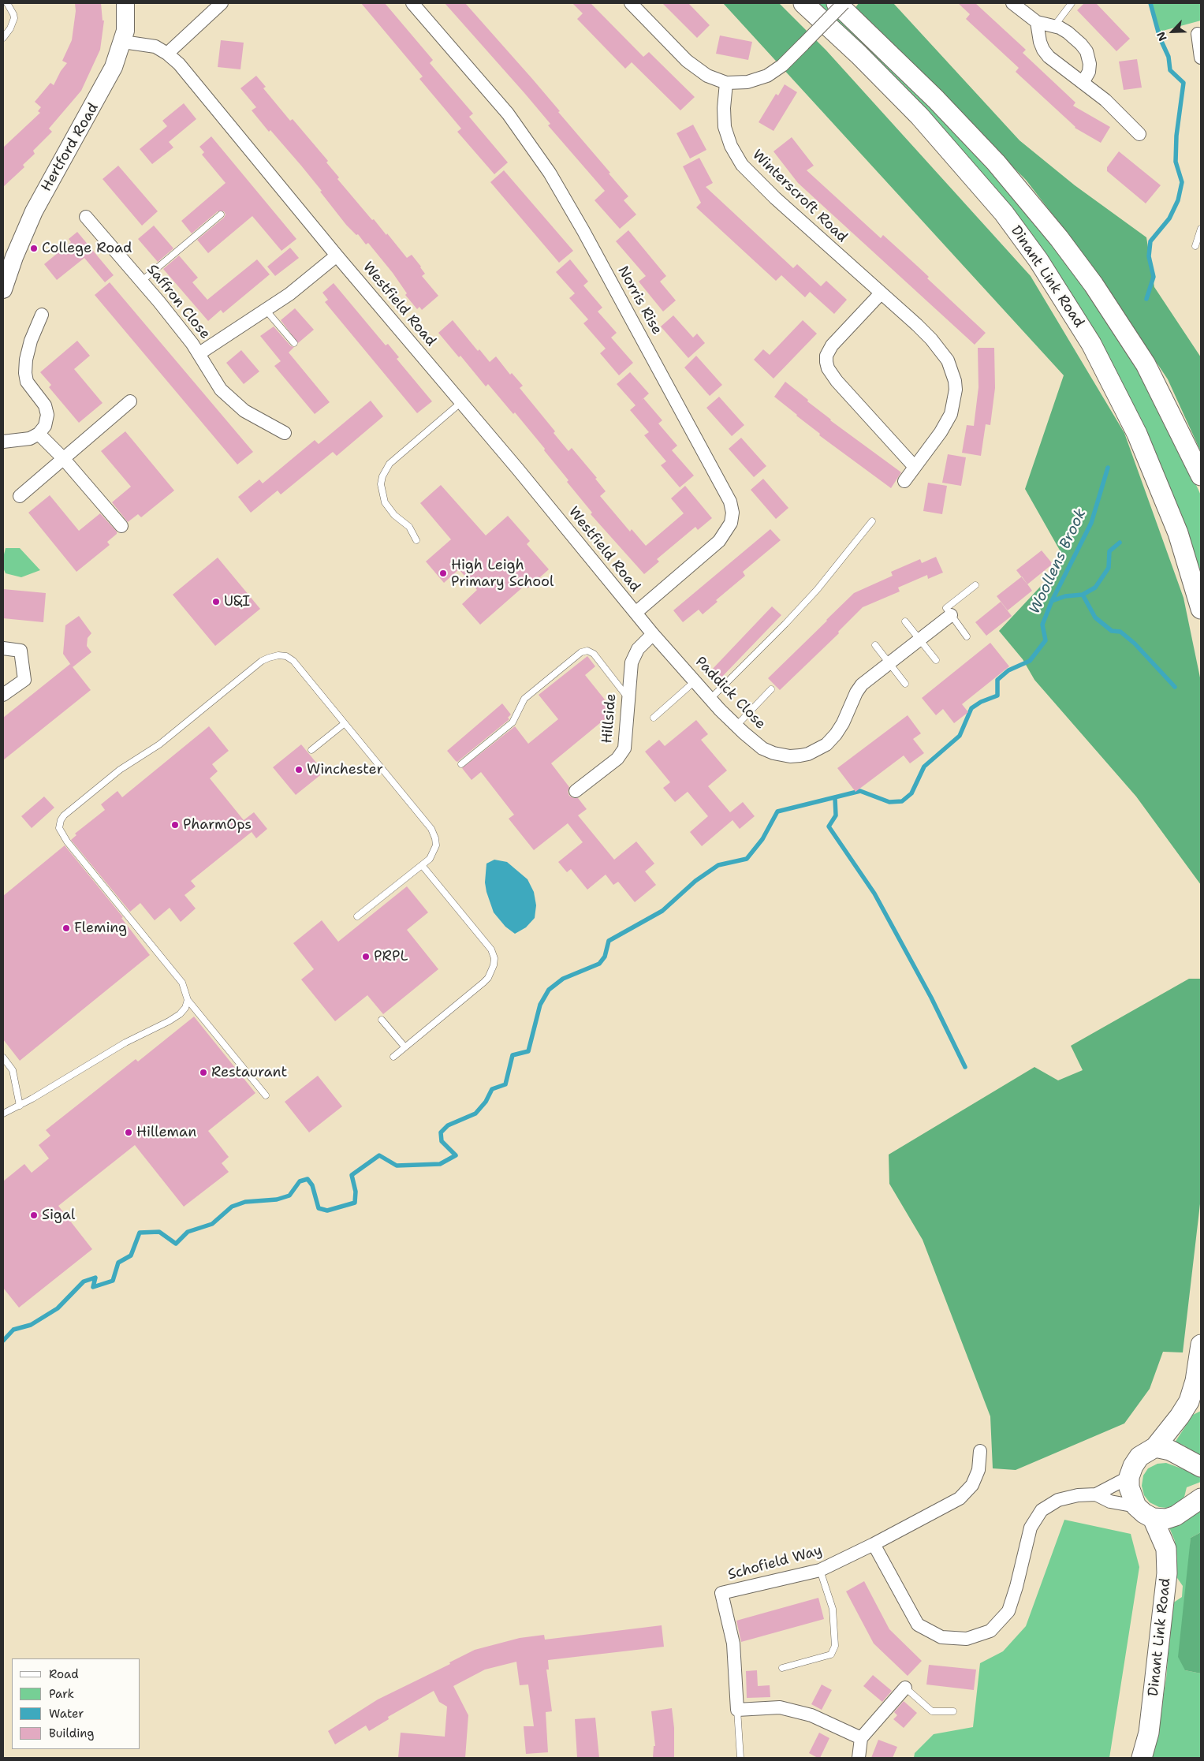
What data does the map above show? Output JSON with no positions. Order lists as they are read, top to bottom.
{
  "streets": {
    "main road": ["Hertford Road", "Dinant Link Road"],
    "street": [
      "Winterscroft Road",
      "Norris Rise",
      "Saffron Close",
      "Westfield Road",
      "Paddick Close",
      "Hillside",
      "Schofield Way"
    ]
  },
  "crossings": [
    ["Hertford Road", "Westfield Road"],
    ["Norris Rise", "Westfield Road"],
    ["Norris Rise", "Paddick Close"],
    ["Saffron Close", "Westfield Road"],
    ["Westfield Road", "Paddick Close"],
    ["Paddick Close", "Hillside"]
  ],
  "water": ["Woollens Brook"],
  "places": [
    "College Road",
    "High Leigh Primary School",
    "U&I",
    "Winchester",
    "PharmOps",
    "Fleming",
    "PRPL",
    "Restaurant",
    "Hilleman",
    "Sigal"
  ],
  "legend": [
    "Road",
    "Park",
    "Water",
    "Building"
  ],
  "north": "bottom left"
}
